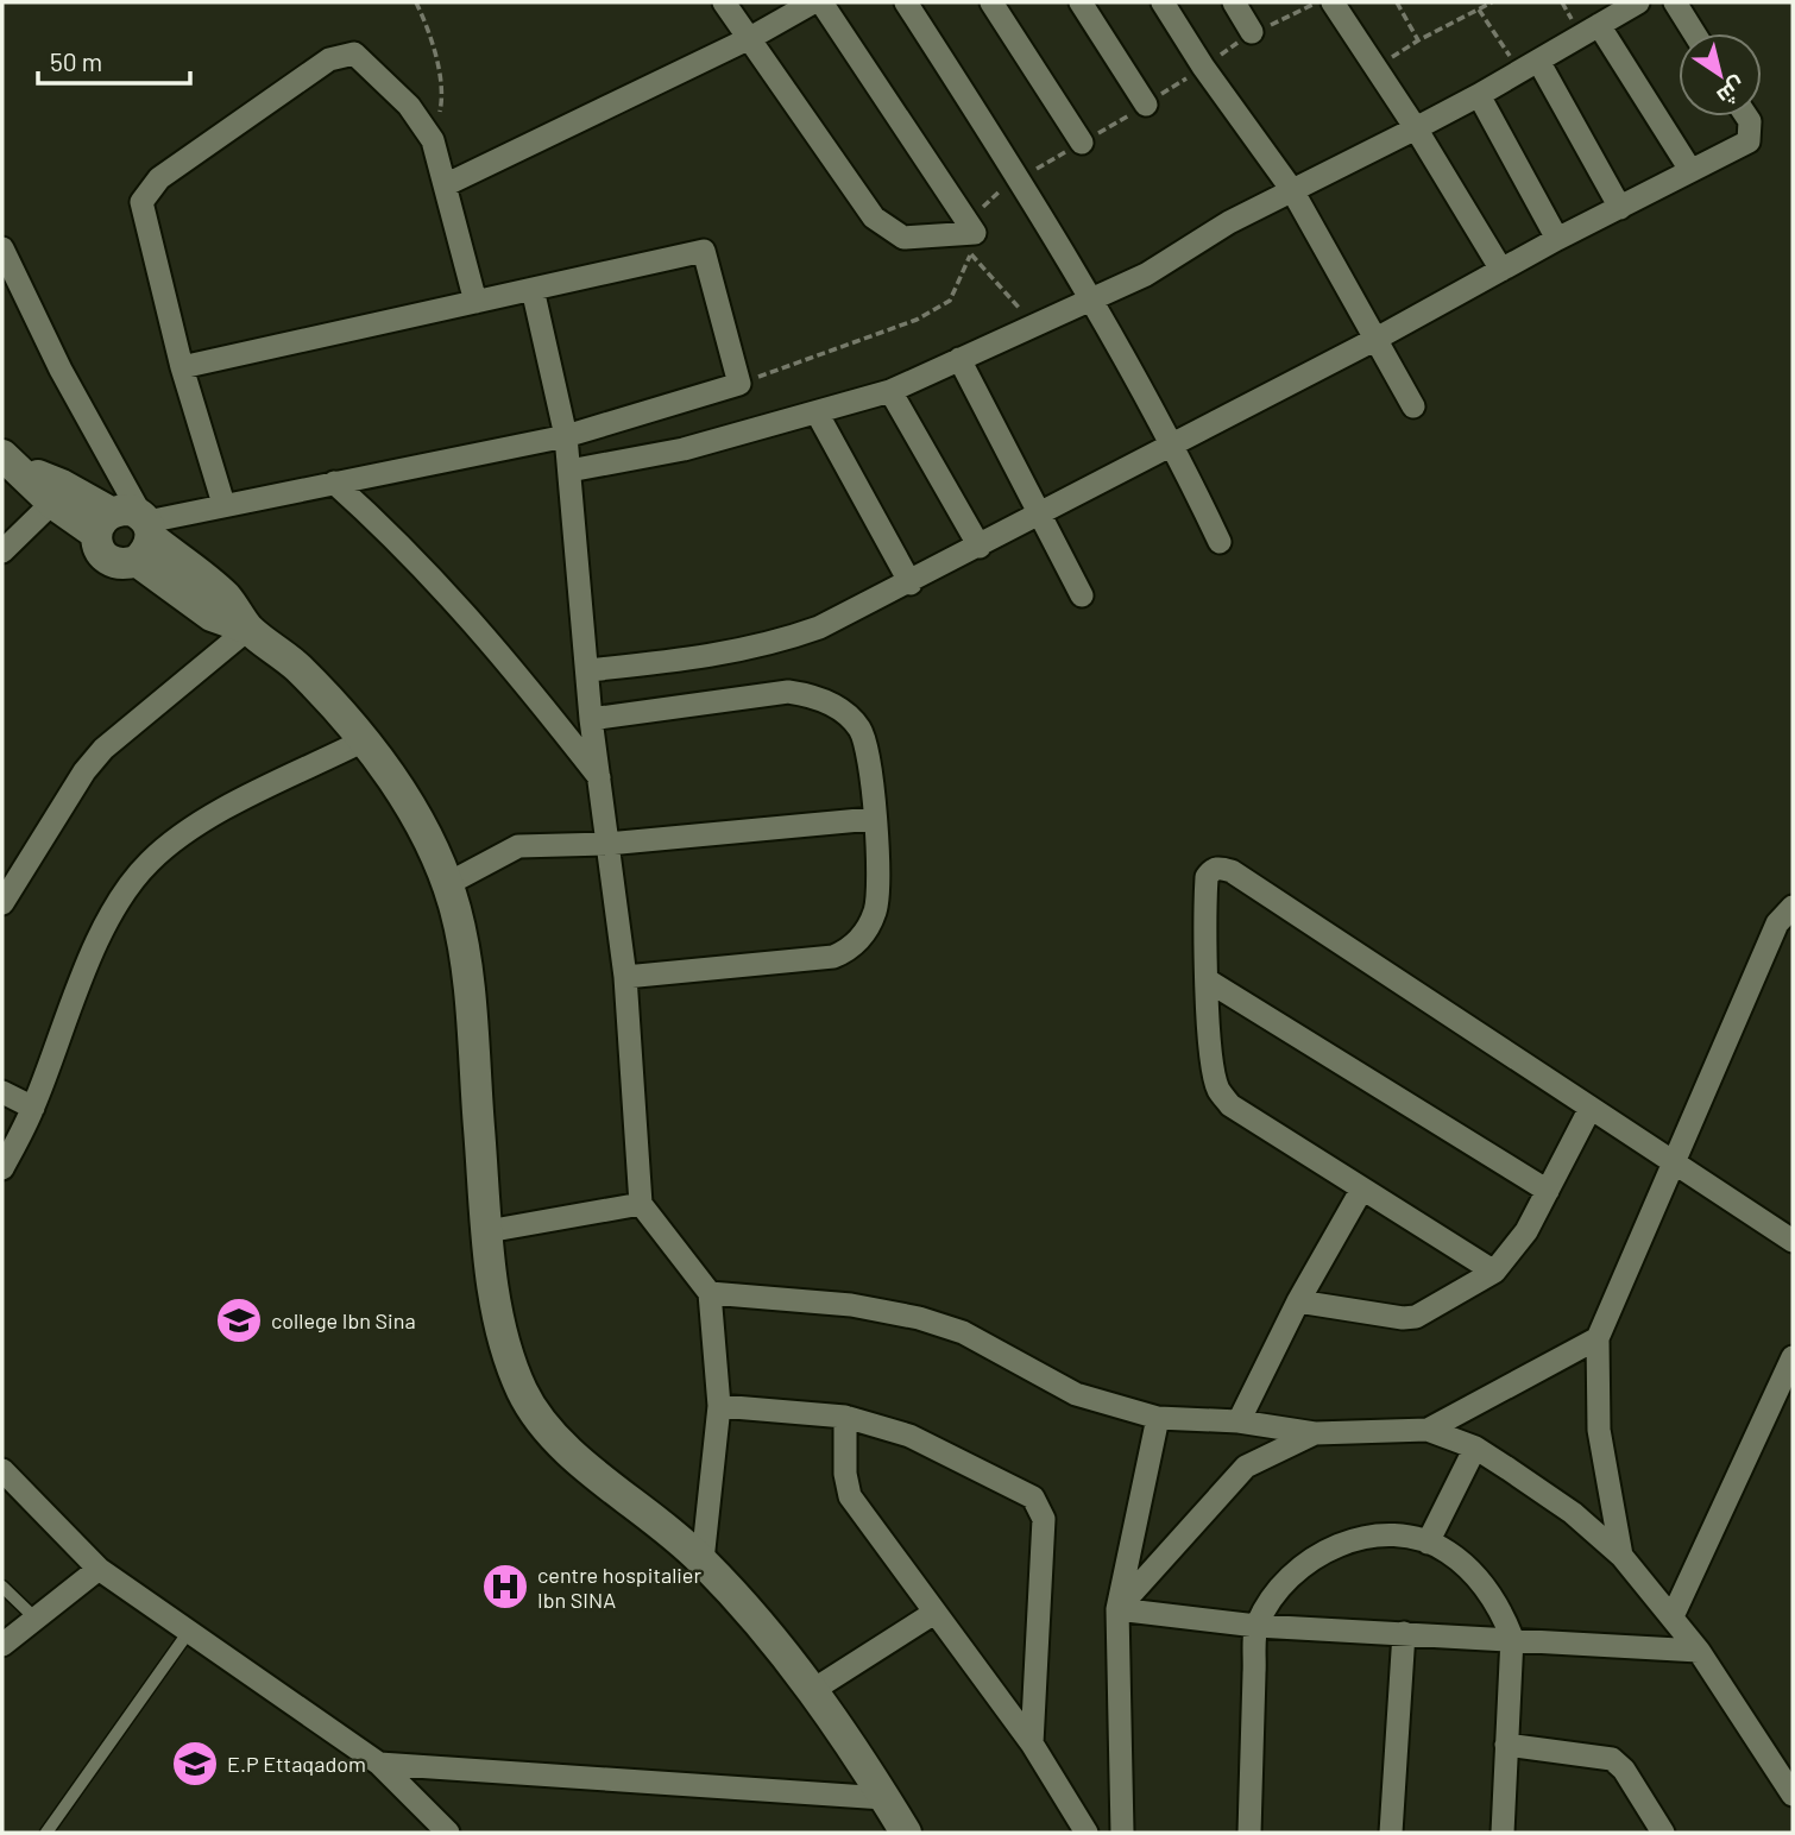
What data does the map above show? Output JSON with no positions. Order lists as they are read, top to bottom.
{
  "places": {
    "school or university": ["college Ibn Sina", "E.P Ettaqadom"],
    "hospital": ["centre hospitalier Ibn SINA"]
  },
  "scale_bar": "50 m",
  "north": "bottom right"
}
